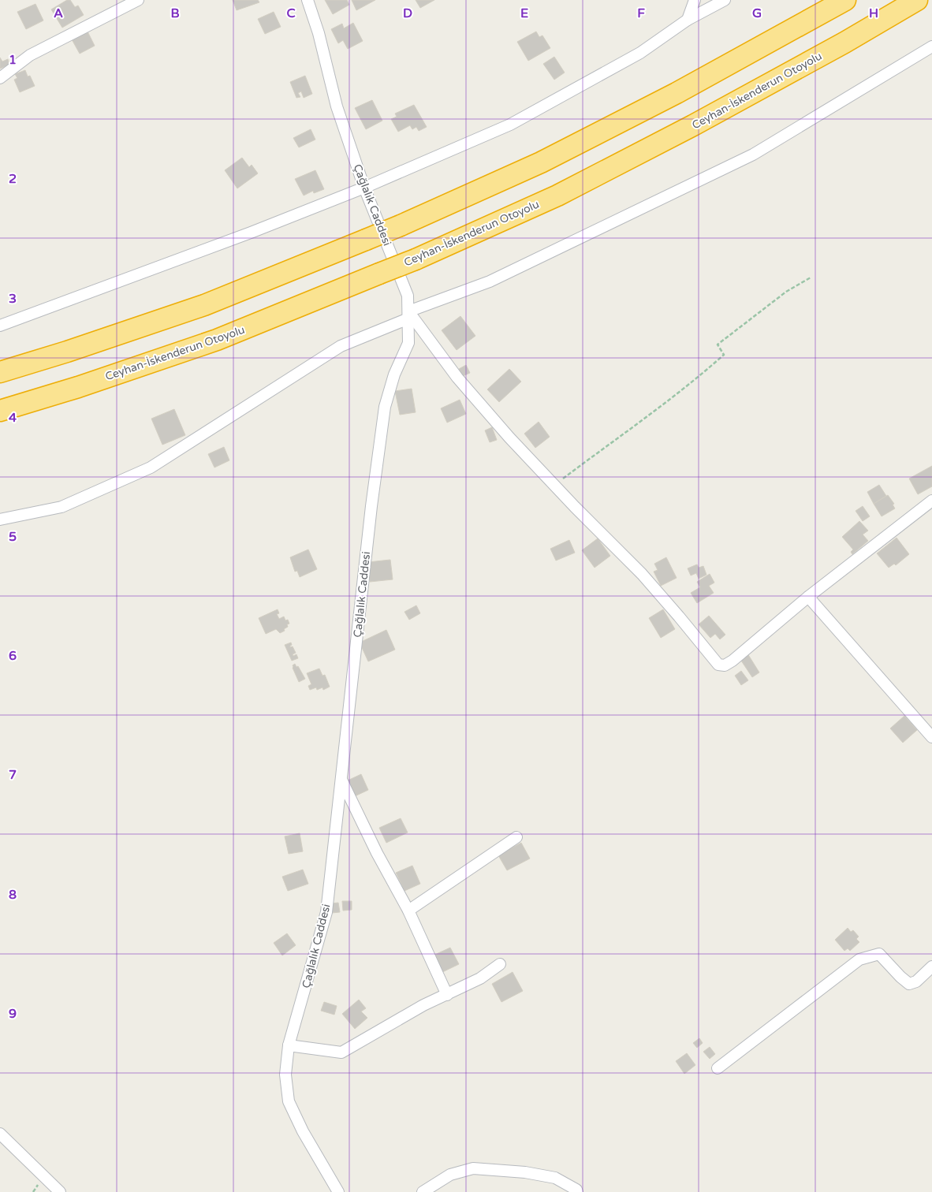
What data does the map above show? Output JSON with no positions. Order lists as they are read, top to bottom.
{
  "streets": {
    "highway": ["Ceyhan-İskenderun Otoyolu"],
    "street": ["Çağlalık Caddesi"]
  },
  "grid": {
    "columns": [
      "A",
      "B",
      "C",
      "D",
      "E",
      "F",
      "G",
      "H"
    ],
    "rows": [
      "1",
      "2",
      "3",
      "4",
      "5",
      "6",
      "7",
      "8",
      "9"
    ]
  }
}
